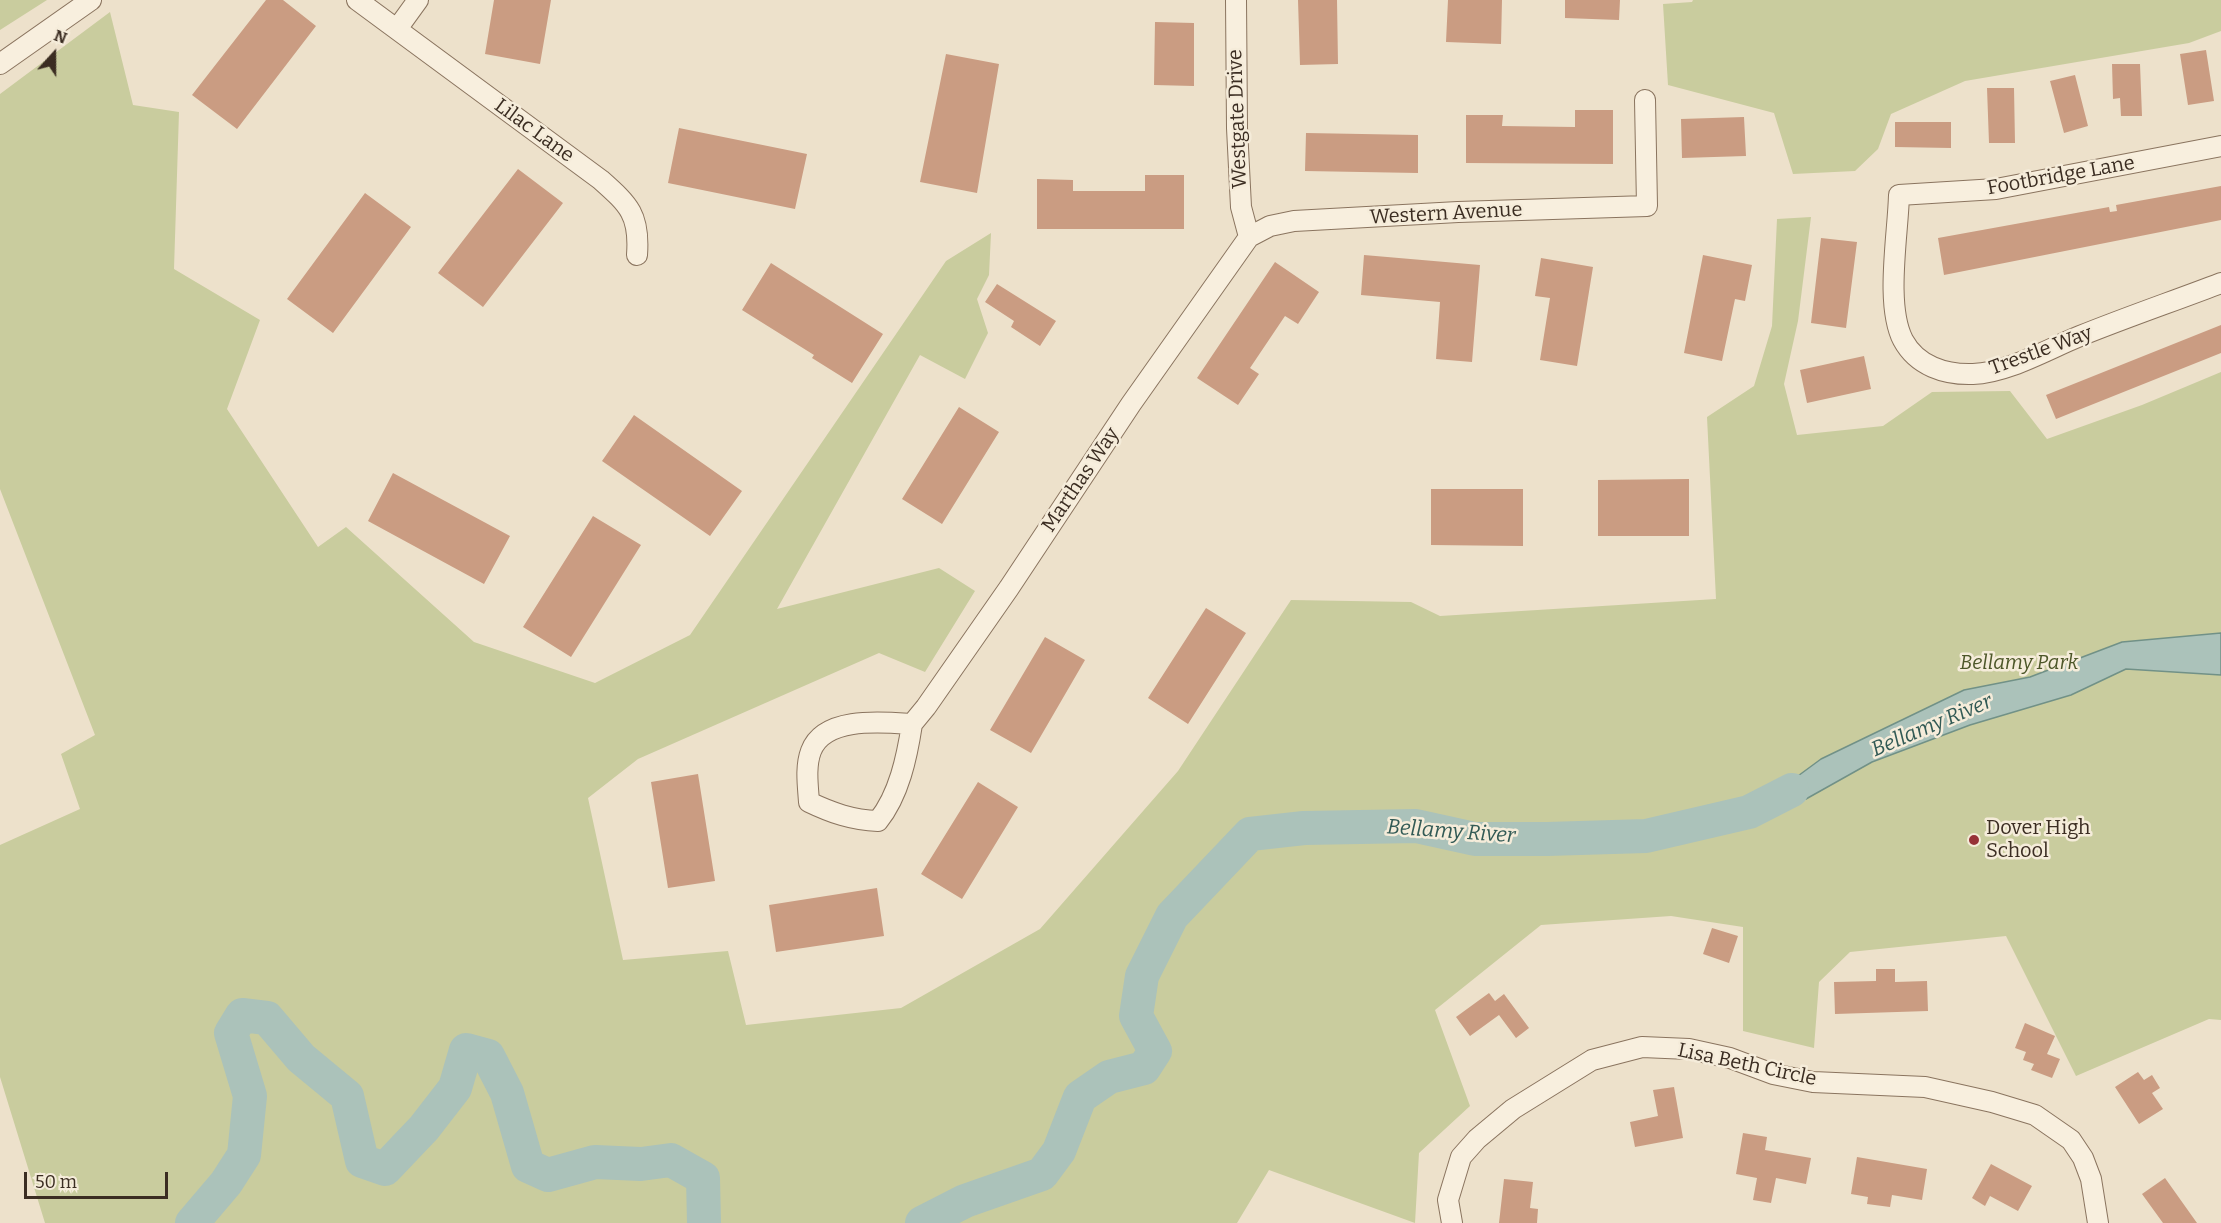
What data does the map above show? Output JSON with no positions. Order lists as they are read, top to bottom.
{
  "streets": {
    "street": [
      "Westgate Drive",
      "Lilac Lane",
      "Footbridge Lane",
      "Western Avenue",
      "Trestle Way",
      "Marthas Way",
      "Lisa Beth Circle"
    ]
  },
  "crossings": [
    ["Westgate Drive", "Western Avenue"],
    ["Westgate Drive", "Marthas Way"],
    ["Footbridge Lane", "Trestle Way"],
    ["Western Avenue", "Marthas Way"]
  ],
  "water": ["Bellamy River"],
  "parks": ["Bellamy Park"],
  "places": ["Dover High School"],
  "scale_bar": "50 m",
  "north": "top"
}
